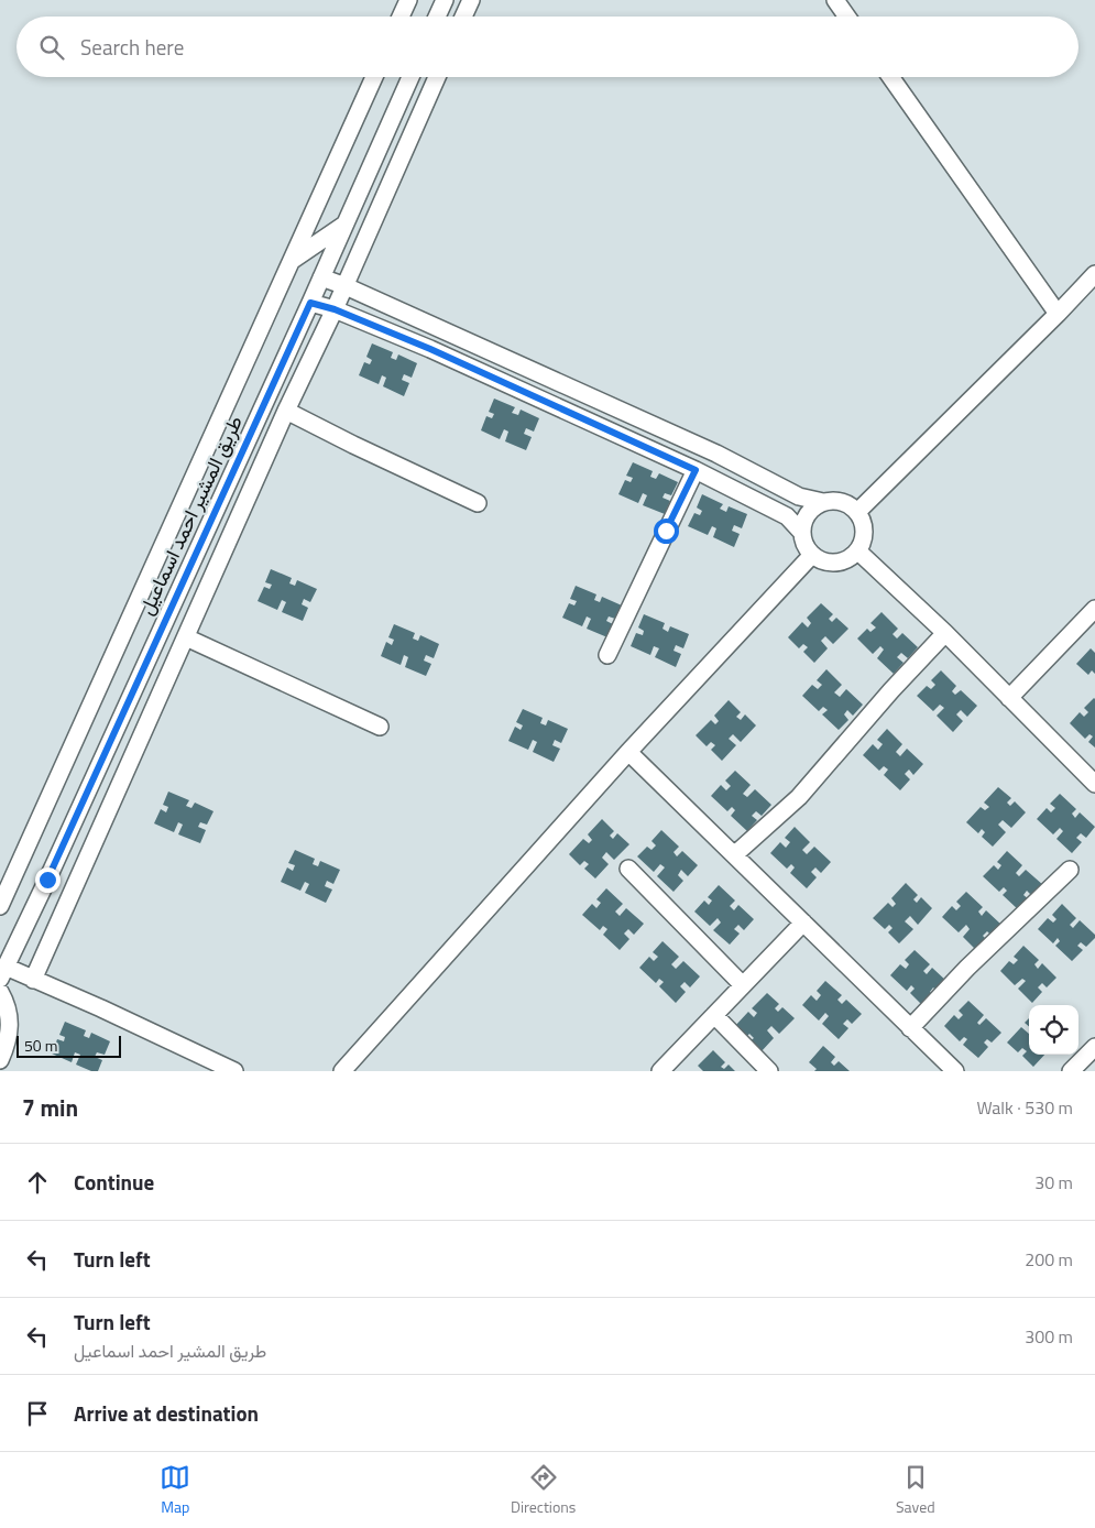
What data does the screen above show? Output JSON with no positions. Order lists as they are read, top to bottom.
{
  "streets": {
    "street": ["طريق المشير احمد اسماعيل"]
  },
  "scale_bar": "50 m",
  "page": {
    "search": "Search here",
    "scale": "50 m",
    "heading": ["7 min", "Walk · 530 m"],
    "list": [
      ["Continue", "30 m"],
      ["Turn left", "200 m"],
      ["Turn left", "طريق المشير احمد اسماعيل", "300 m"],
      "Arrive at destination"
    ],
    "nav": ["Map", "Directions", "Saved"]
  }
}
